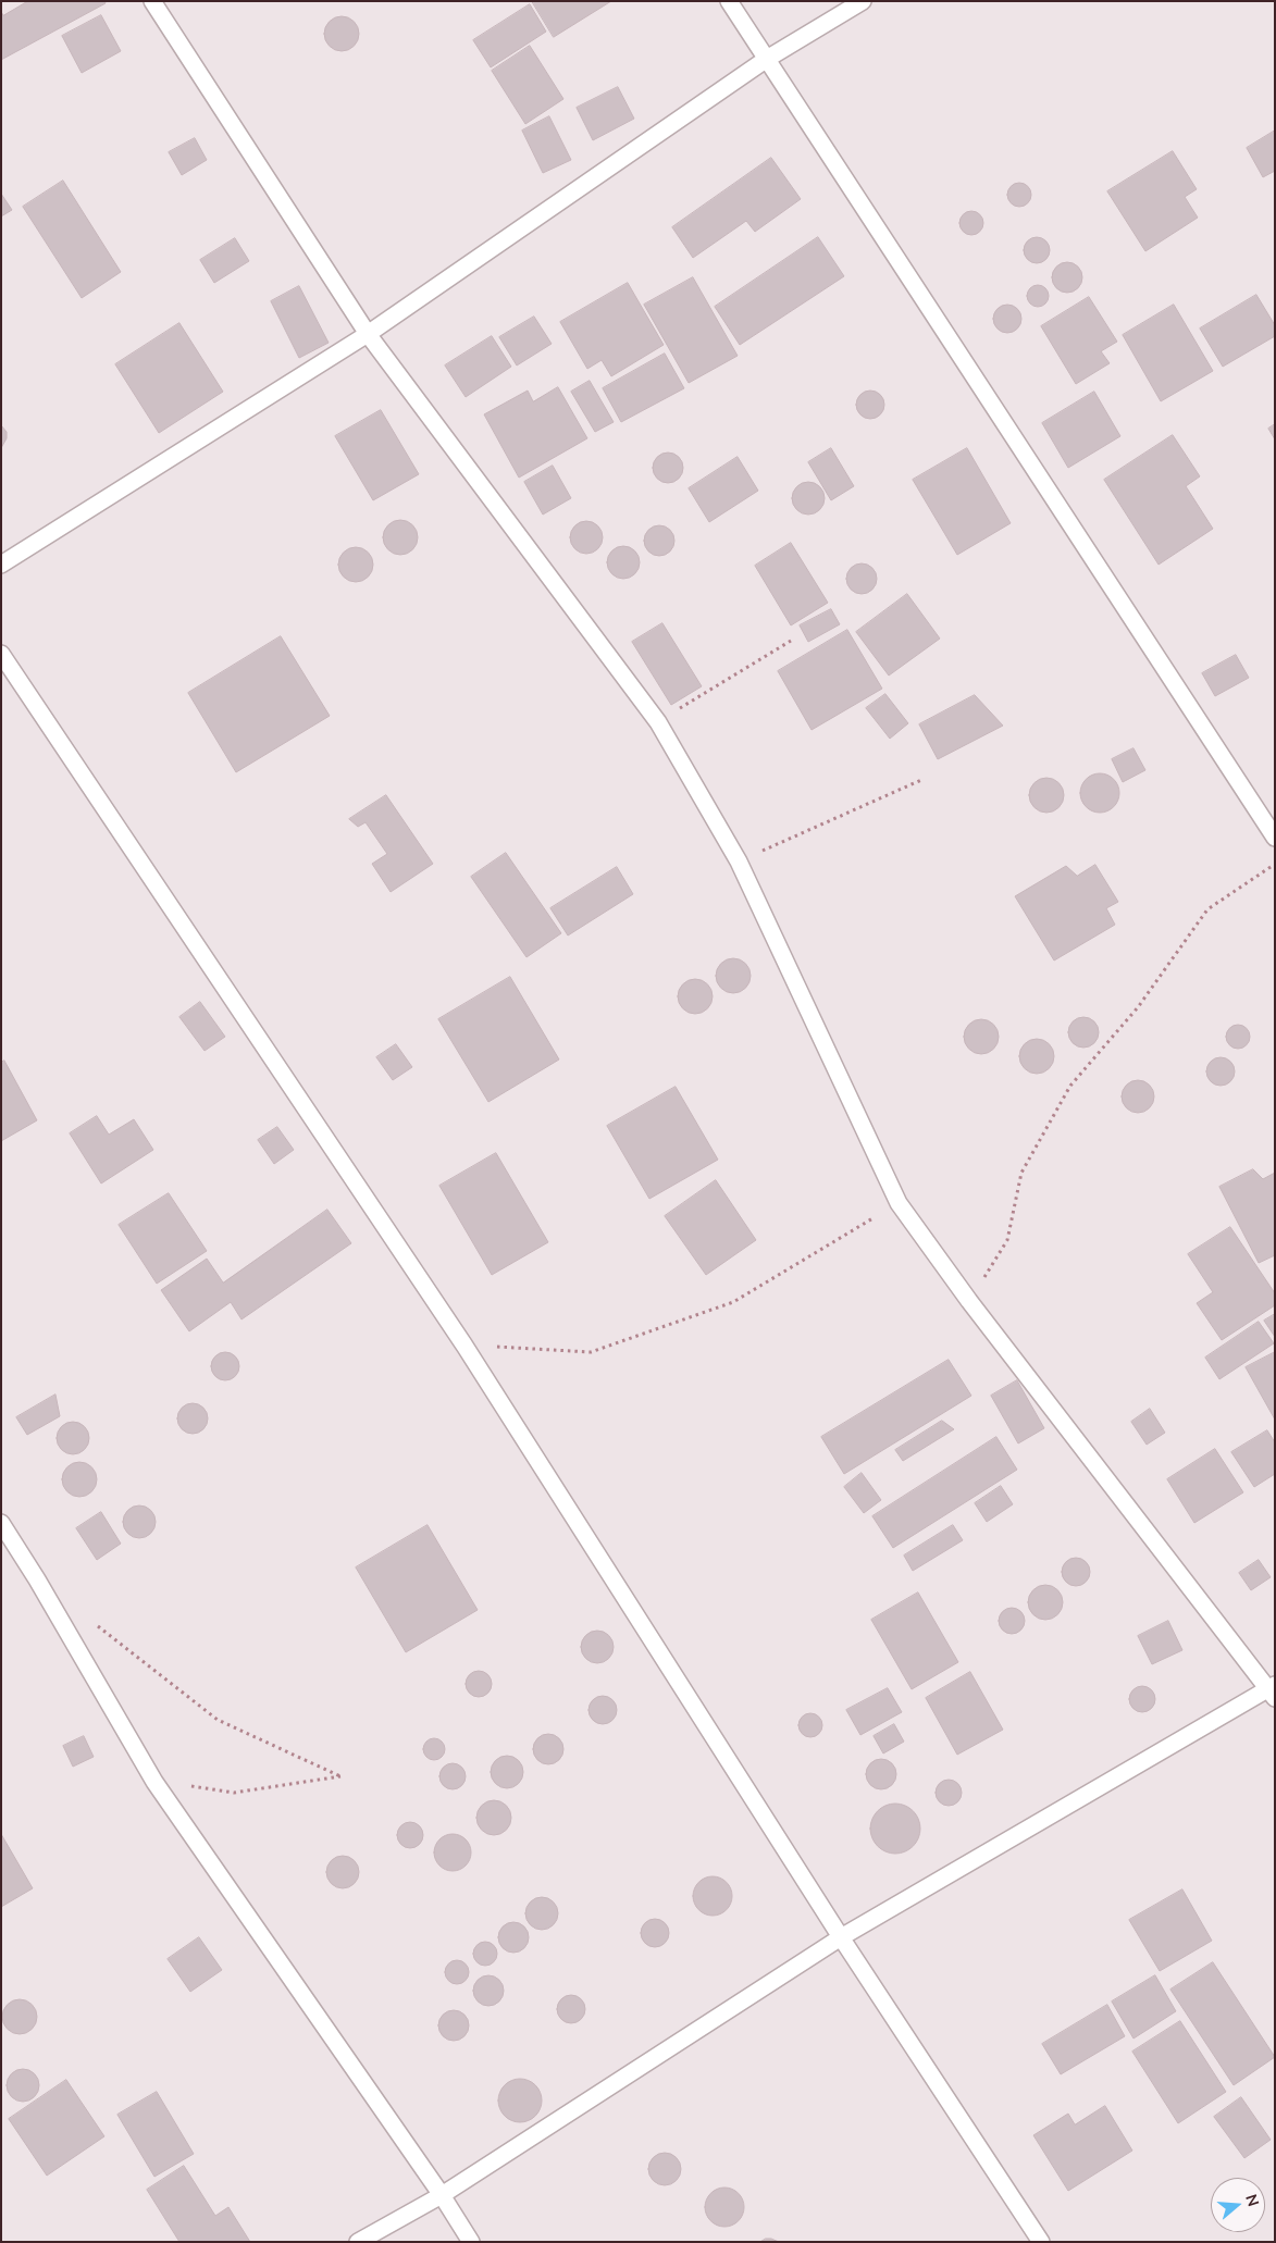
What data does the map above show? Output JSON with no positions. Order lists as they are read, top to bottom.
{
  "north": "right"
}
